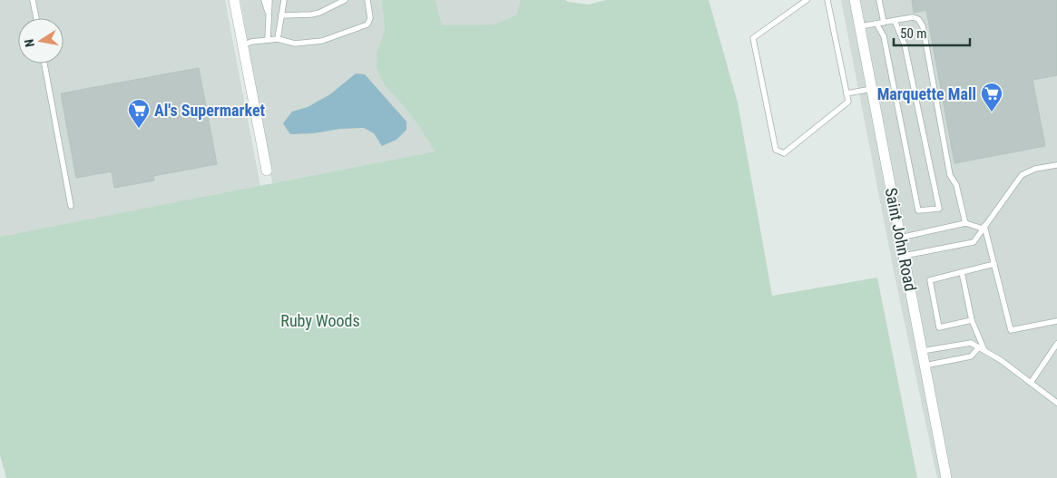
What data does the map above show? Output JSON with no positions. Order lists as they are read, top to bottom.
{
  "streets": {
    "street": ["Saint John Road"]
  },
  "parks": ["Ruby Woods"],
  "places": {
    "supermarket": ["Marquette Mall", "Al's Supermarket"]
  },
  "scale_bar": "50 m",
  "north": "left"
}
